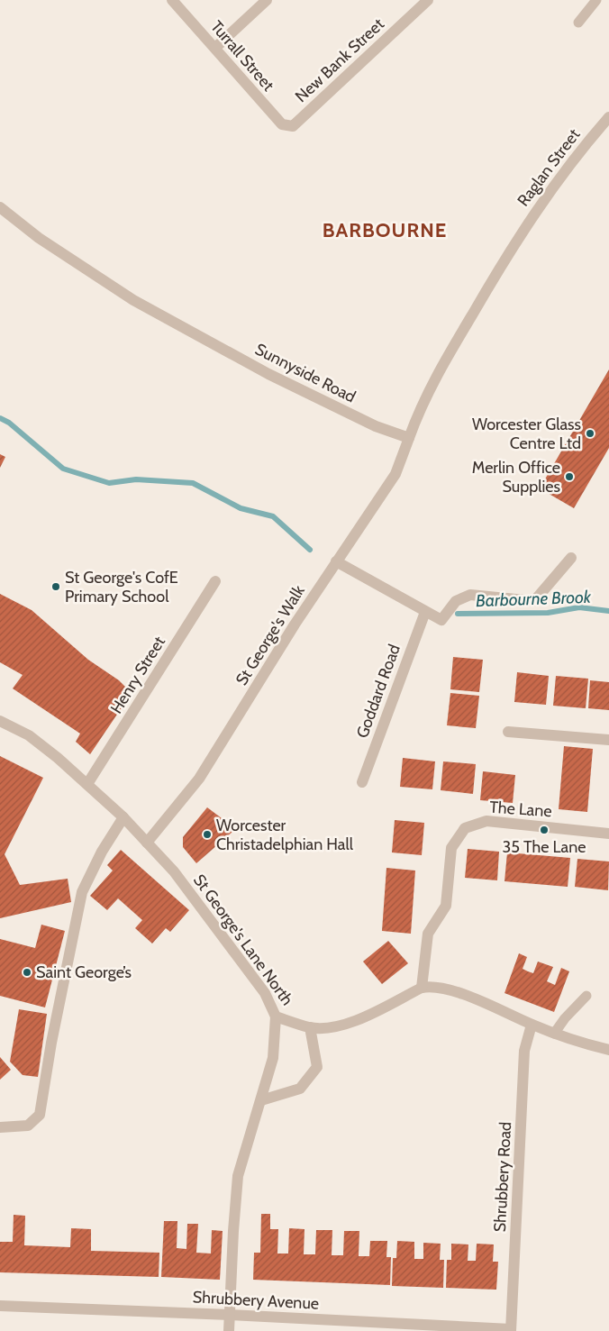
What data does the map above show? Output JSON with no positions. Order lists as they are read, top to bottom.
{
  "streets": {
    "street": [
      "Turrall Street",
      "New Bank Street",
      "Raglan Street",
      "Sunnyside Road",
      "St George's Walk",
      "Henry Street",
      "Goddard Road",
      "The Lane",
      "St George's Lane North",
      "Shrubbery Road",
      "Shrubbery Avenue"
    ]
  },
  "crossings": [
    ["Turrall Street", "New Bank Street"],
    ["Raglan Street", "Sunnyside Road"],
    ["Raglan Street", "St George's Walk"],
    ["Sunnyside Road", "St George's Walk"],
    ["St George's Walk", "St George's Lane North"],
    ["Henry Street", "St George's Lane North"],
    ["The Lane", "St George's Lane North"],
    ["St George's Lane North", "Shrubbery Road"],
    ["Shrubbery Road", "Shrubbery Avenue"]
  ],
  "districts": ["BARBOURNE"],
  "water": ["Barbourne Brook"],
  "places": [
    "Worcester Glass Centre Ltd",
    "Merlin Office Supplies",
    "St George's CofE Primary School",
    "35 The Lane",
    "Worcester Christadelphian Hall",
    "Saint George’s"
  ]
}
